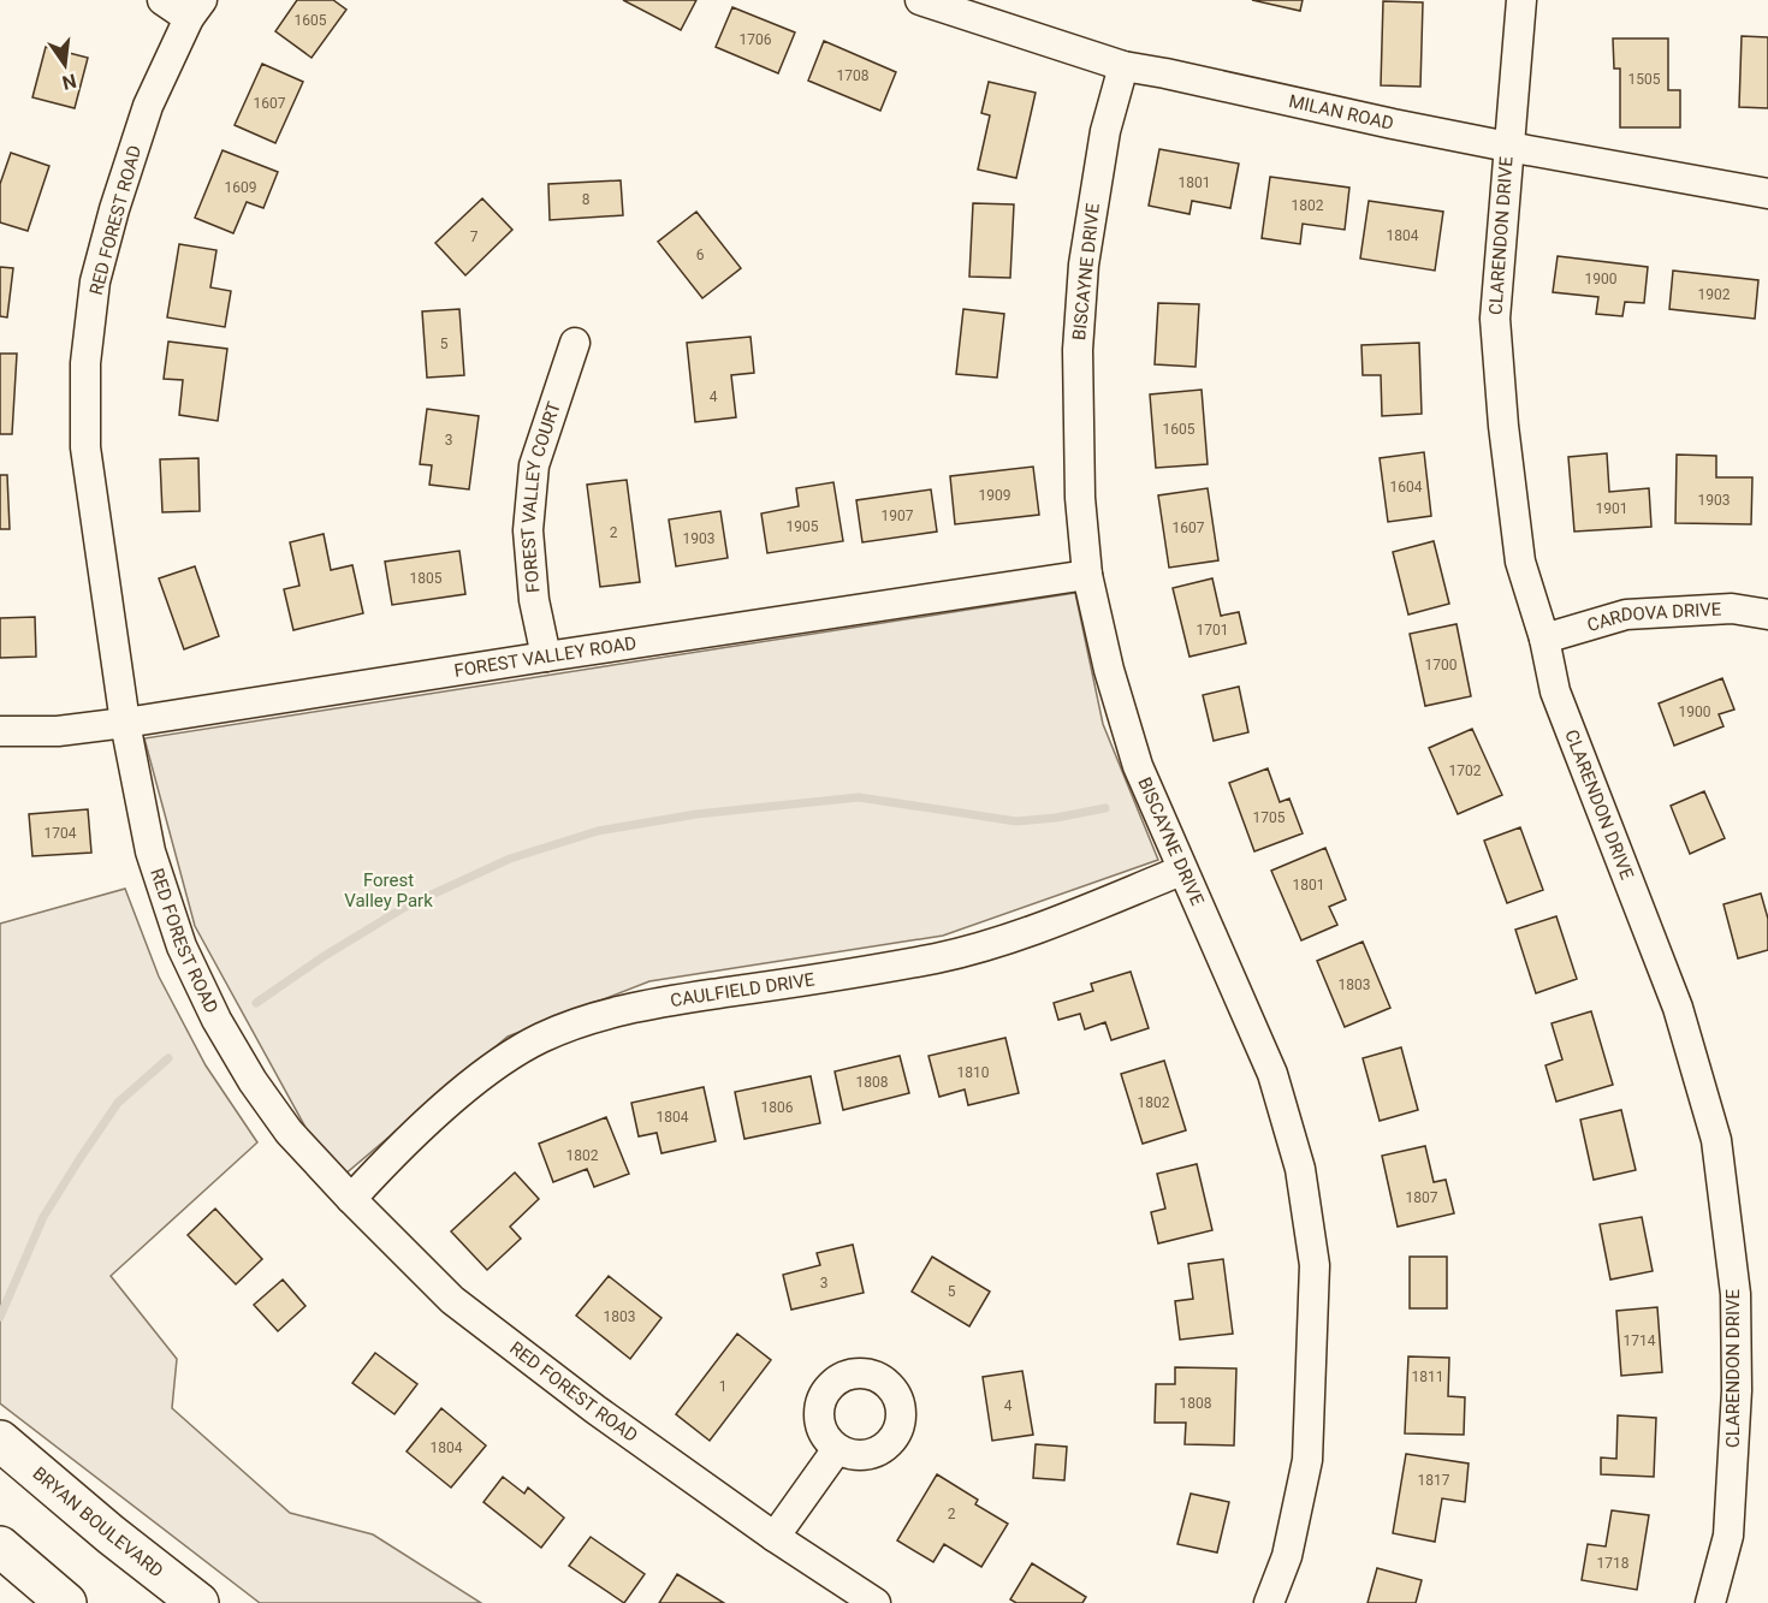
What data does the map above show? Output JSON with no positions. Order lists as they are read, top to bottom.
{
  "streets": {
    "highway": ["BRYAN BOULEVARD"],
    "street": [
      "MILAN ROAD",
      "RED FOREST ROAD",
      "CLARENDON DRIVE",
      "BISCAYNE DRIVE",
      "FOREST VALLEY COURT",
      "CARDOVA DRIVE",
      "FOREST VALLEY ROAD",
      "CAULFIELD DRIVE"
    ]
  },
  "crossings": [
    ["MILAN ROAD", "CLARENDON DRIVE"],
    ["MILAN ROAD", "BISCAYNE DRIVE"],
    ["RED FOREST ROAD", "FOREST VALLEY ROAD"],
    ["RED FOREST ROAD", "CAULFIELD DRIVE"],
    ["CLARENDON DRIVE", "CARDOVA DRIVE"],
    ["BISCAYNE DRIVE", "FOREST VALLEY ROAD"],
    ["BISCAYNE DRIVE", "CAULFIELD DRIVE"],
    ["FOREST VALLEY COURT", "FOREST VALLEY ROAD"]
  ],
  "parks": ["Forest Valley Park"],
  "house_numbers": [
    "1605",
    "1706",
    "1708",
    "1505",
    "1607",
    "1801",
    "1609",
    "8",
    "1802",
    "1804",
    "7",
    "6",
    "1900",
    "1902",
    "5",
    "4",
    "1605",
    "3",
    "1604",
    "1909",
    "1903",
    "1901",
    "1907",
    "1905",
    "1607",
    "2",
    "1903",
    "1805",
    "1701",
    "1700",
    "1900",
    "1702",
    "1705",
    "1704",
    "1801",
    "1803",
    "1810",
    "1808",
    "1802",
    "1806",
    "1804",
    "1802",
    "1807",
    "3",
    "5",
    "1803",
    "1714",
    "1811",
    "1",
    "1808",
    "4",
    "1804",
    "1817",
    "2",
    "1718"
  ],
  "north": "bottom"
}
